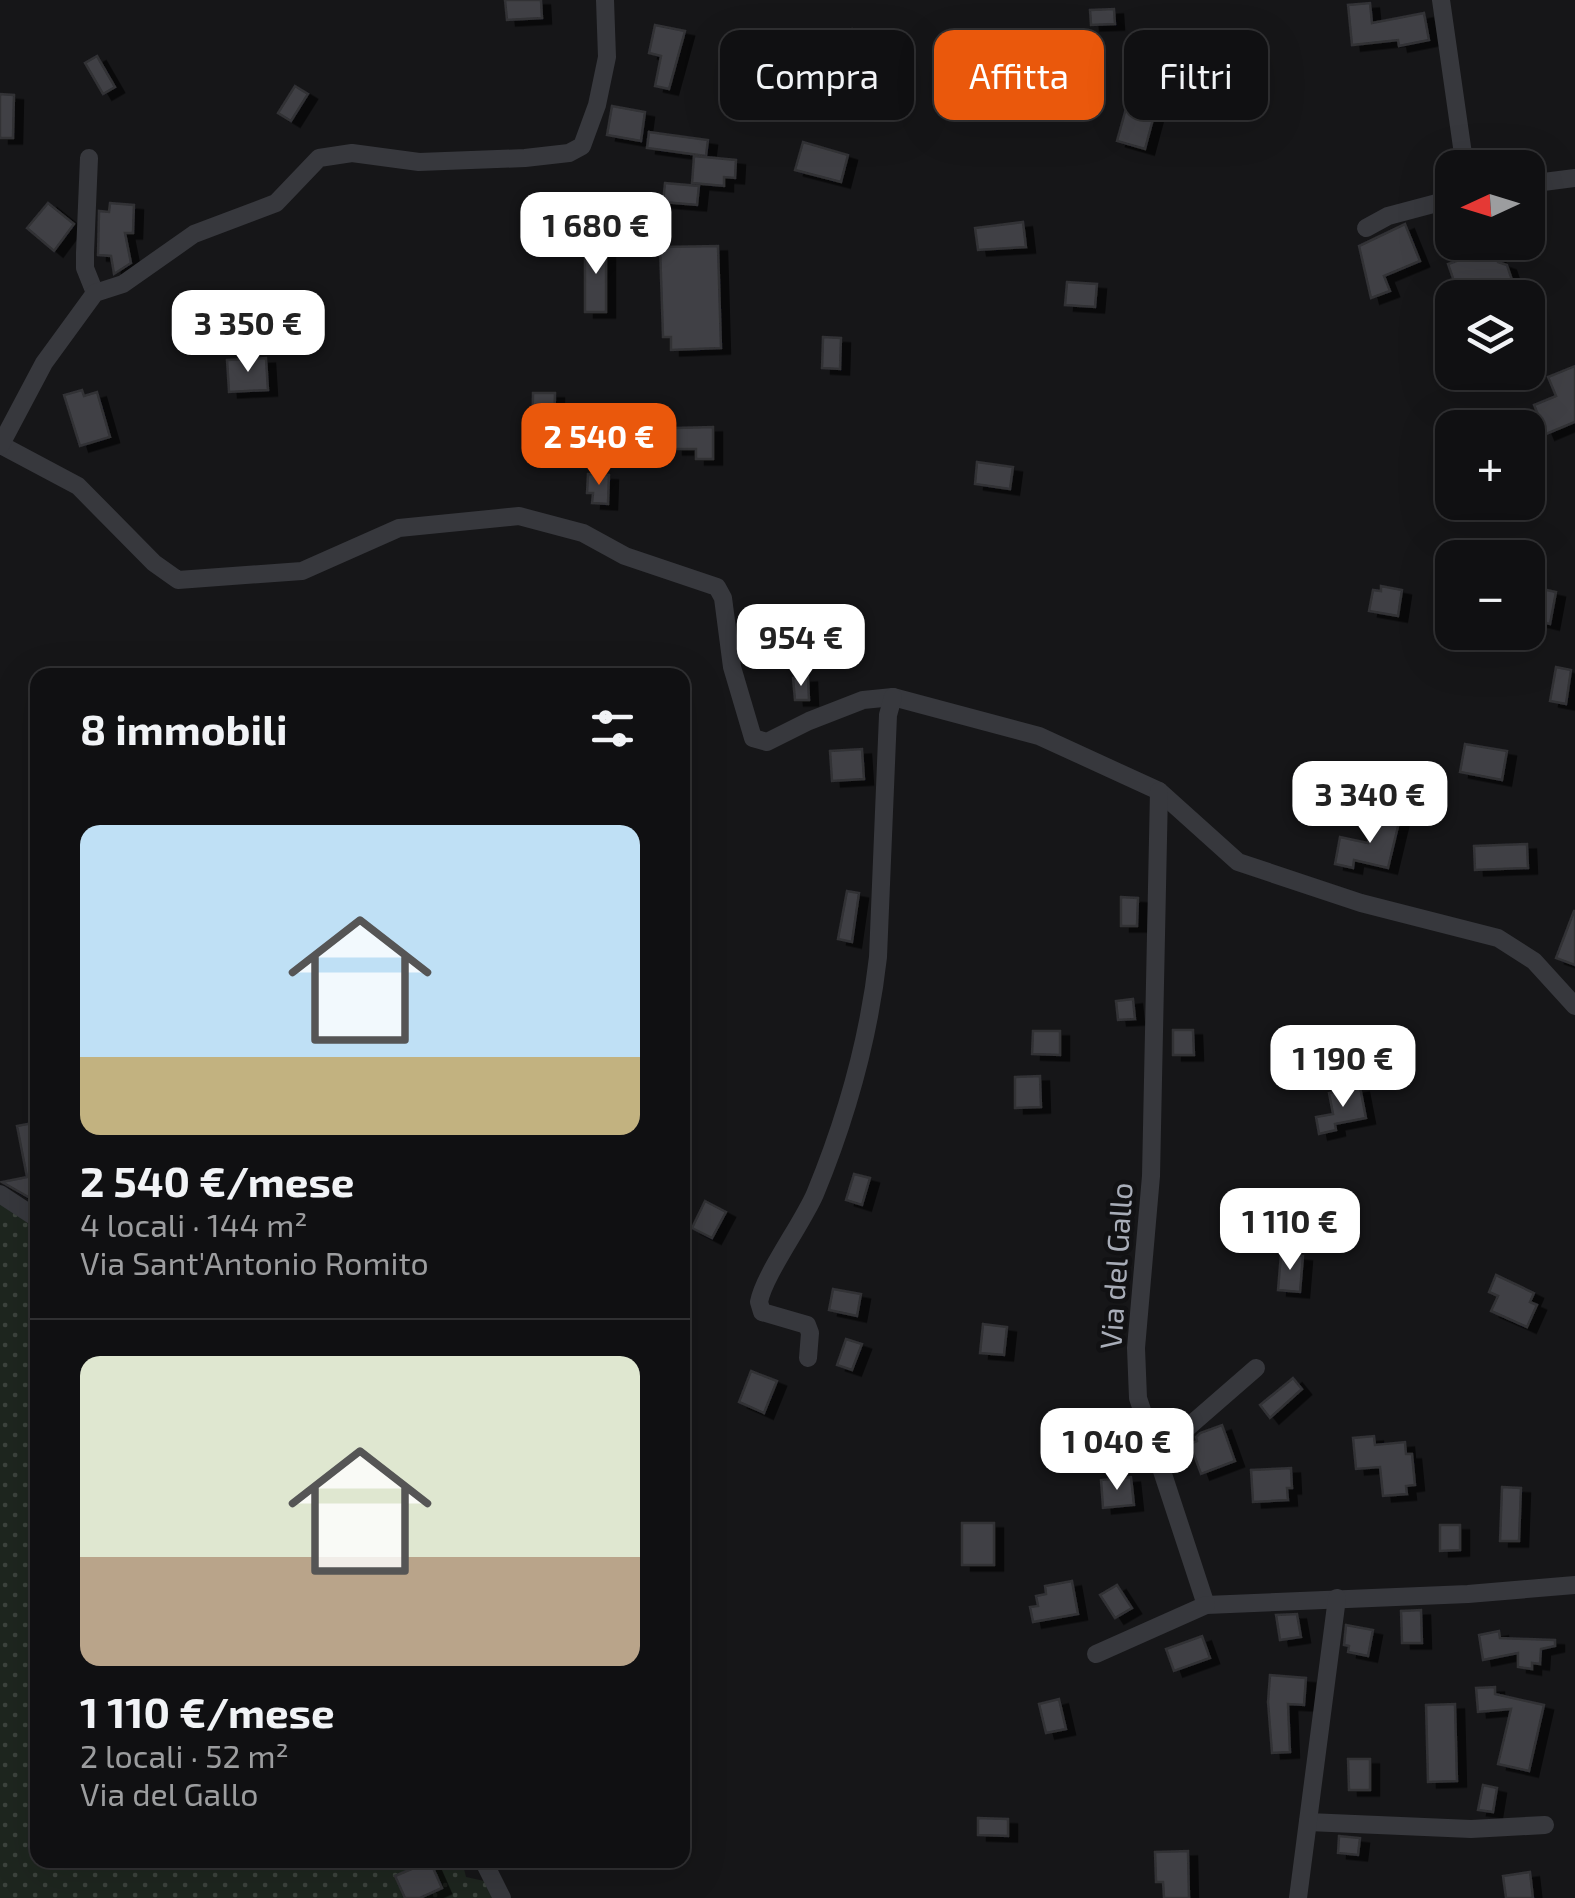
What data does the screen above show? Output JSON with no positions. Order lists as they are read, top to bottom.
{
  "streets": {
    "street": ["Via del Gallo"]
  },
  "north": "left",
  "page": {
    "chip": ["Compra", "Affitta", "Filtri"],
    "map_buttons": ["+", "−"],
    "price": [
      "1 680 €",
      "3 350 €",
      "2 540 €",
      "954 €",
      "3 340 €",
      "1 190 €",
      "1 110 €",
      "1 040 €"
    ],
    "heading": "8 immobili",
    "list": [
      {
        "name": "2 540 €/mese",
        "note": "4 locali · 144 m² · Via Sant'Antonio Romito"
      },
      {
        "name": "1 110 €/mese",
        "note": "2 locali · 52 m² · Via del Gallo"
      }
    ]
  }
}
